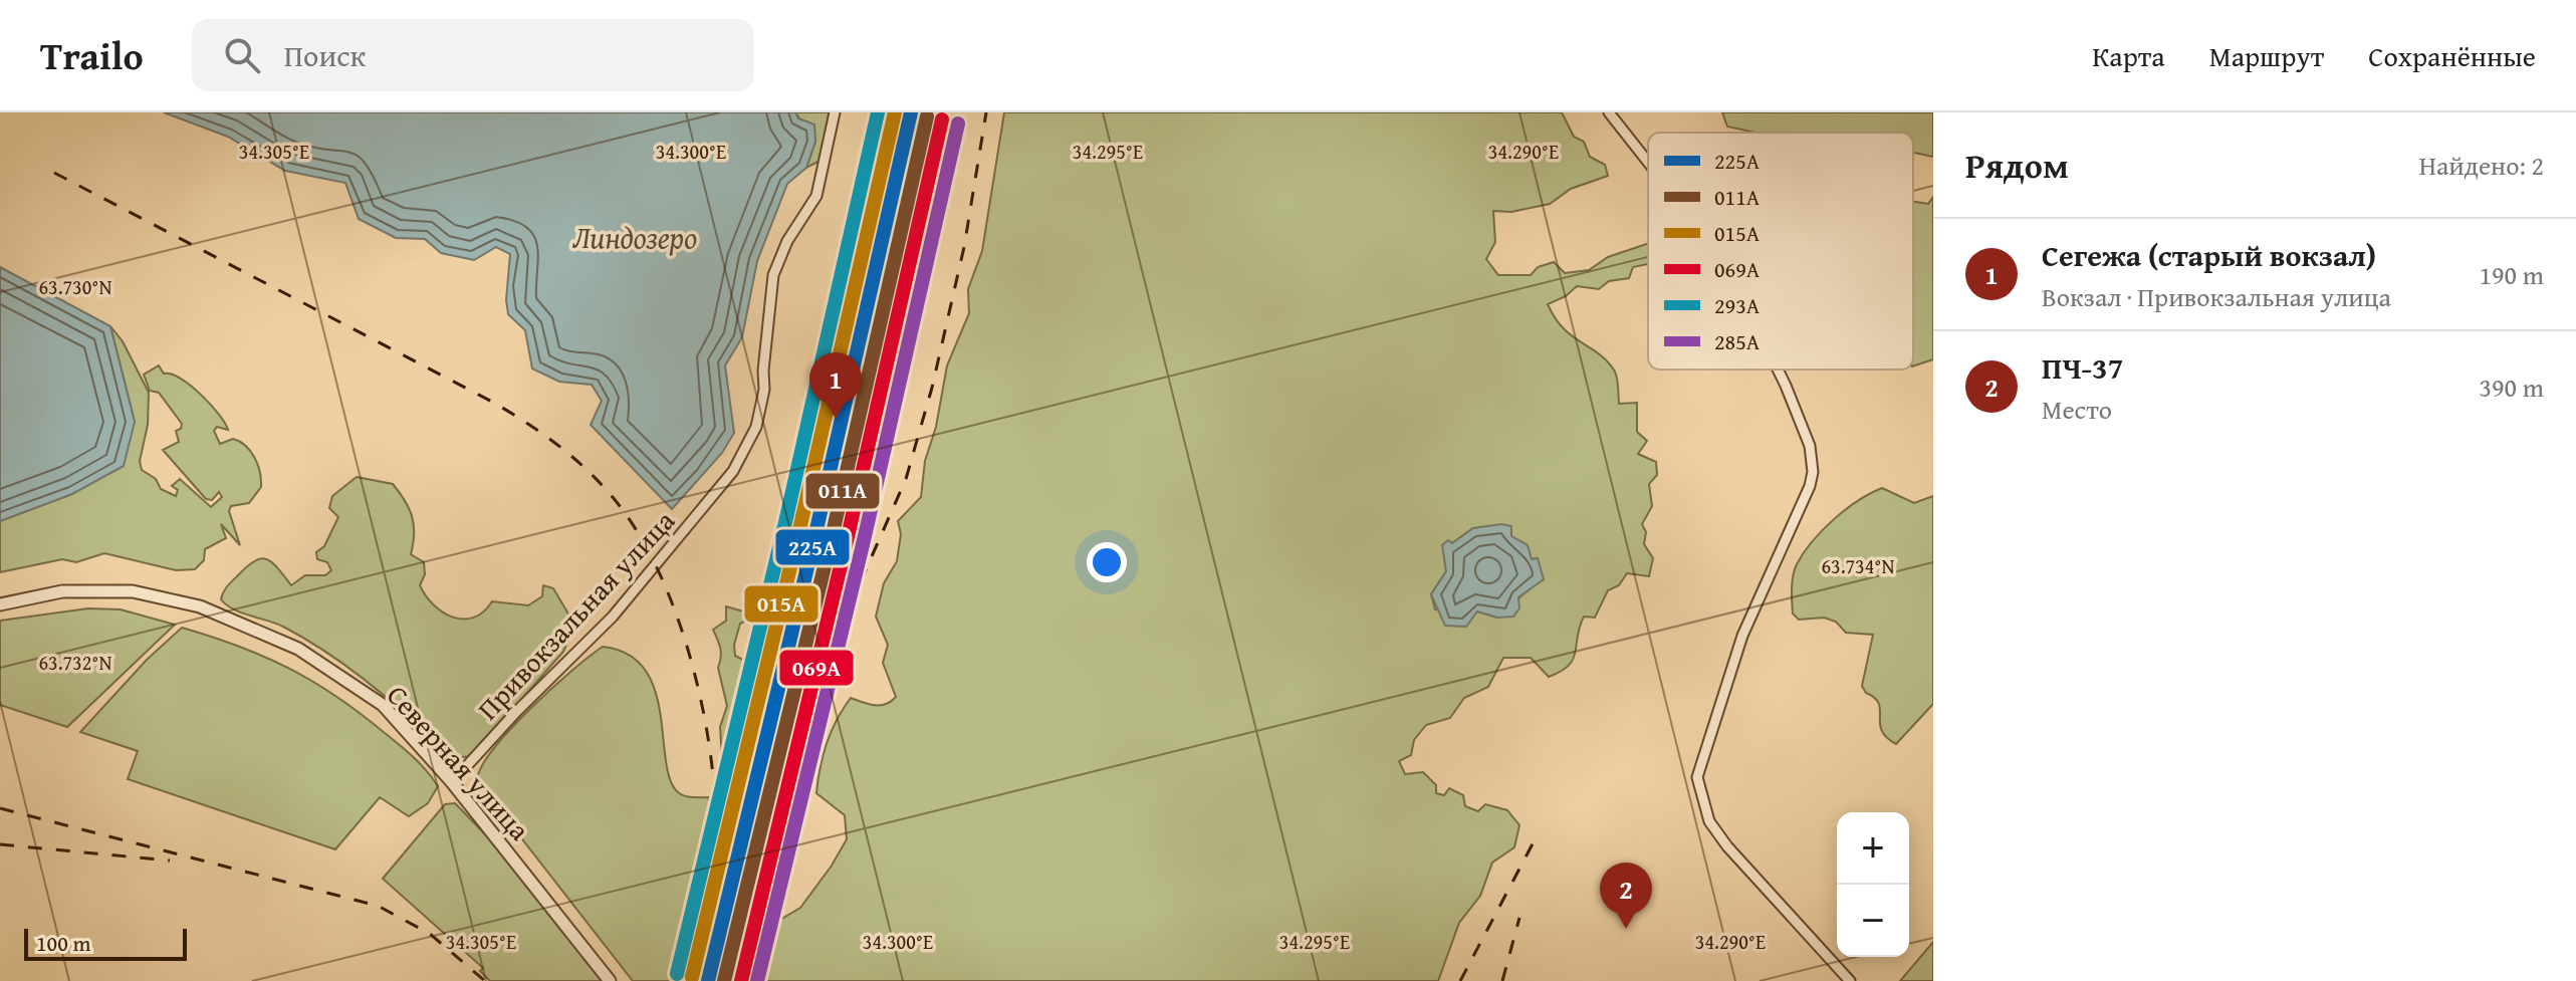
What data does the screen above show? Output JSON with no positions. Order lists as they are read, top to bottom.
{
  "streets": {
    "street": ["Привокзальная улица", "Северная улица"]
  },
  "crossings": [
    ["Привокзальная улица", "Северная улица"]
  ],
  "water": ["Линдозеро"],
  "lines": [
    "transit line 225А",
    "transit line 015А",
    "transit line 293А",
    "transit line 011А",
    "transit line 069А",
    "transit line 285А"
  ],
  "legend": [
    "225А",
    "011А",
    "015А",
    "069А",
    "293А",
    "285А"
  ],
  "scale_bar": "100 m",
  "page": {
    "header": "Trailo",
    "search": "Поиск",
    "nav": ["Карта", "Маршрут", "Сохранённые"],
    "heading": ["Рядом", "Найдено: 2"],
    "list": [
      {
        "mark": "1",
        "name": "Сегежа (старый вокзал)",
        "note": "Вокзал · Привокзальная улица",
        "value": "190 m"
      },
      {
        "mark": "2",
        "name": "ПЧ-37",
        "note": "Место",
        "value": "390 m"
      }
    ],
    "pins": ["1", "2"],
    "map_buttons": ["+", "−"],
    "scale": "100 m"
  },
  "coordinates": [
    "34.305°E",
    "34.300°E",
    "34.295°E",
    "34.290°E",
    "63.730°N",
    "63.734°N",
    "63.732°N"
  ]
}
